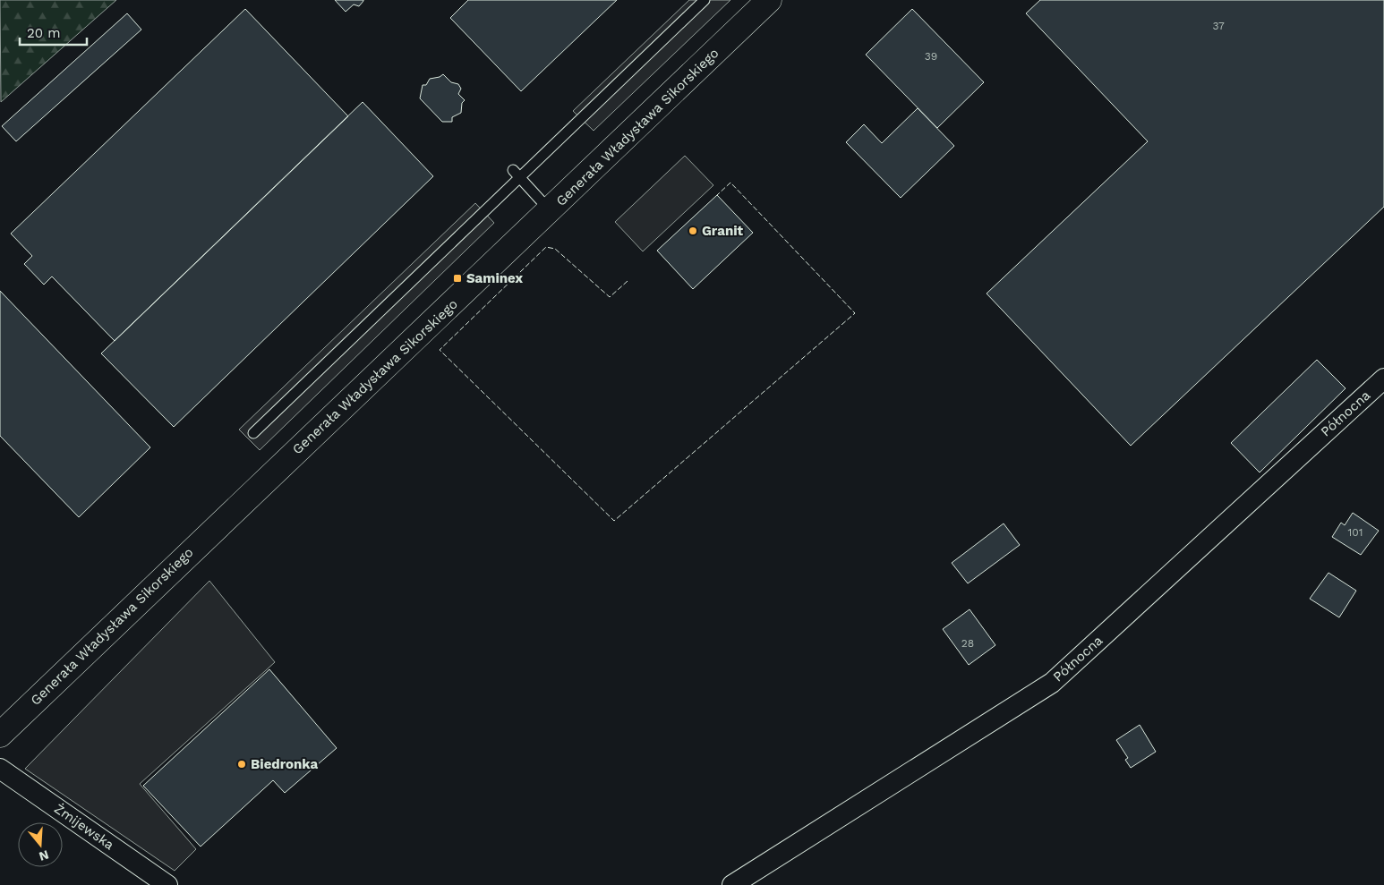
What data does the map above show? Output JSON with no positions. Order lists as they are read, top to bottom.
{
  "streets": {
    "main road": ["Generała Władysława Sikorskiego"],
    "street": ["Północna", "Żmijewska"]
  },
  "places": {
    "other": ["Granit", "Biedronka"],
    "transit": ["Saminex"]
  },
  "house_numbers": [
    "37",
    "39",
    "101",
    "28"
  ],
  "scale_bar": "20 m",
  "north": "bottom"
}
